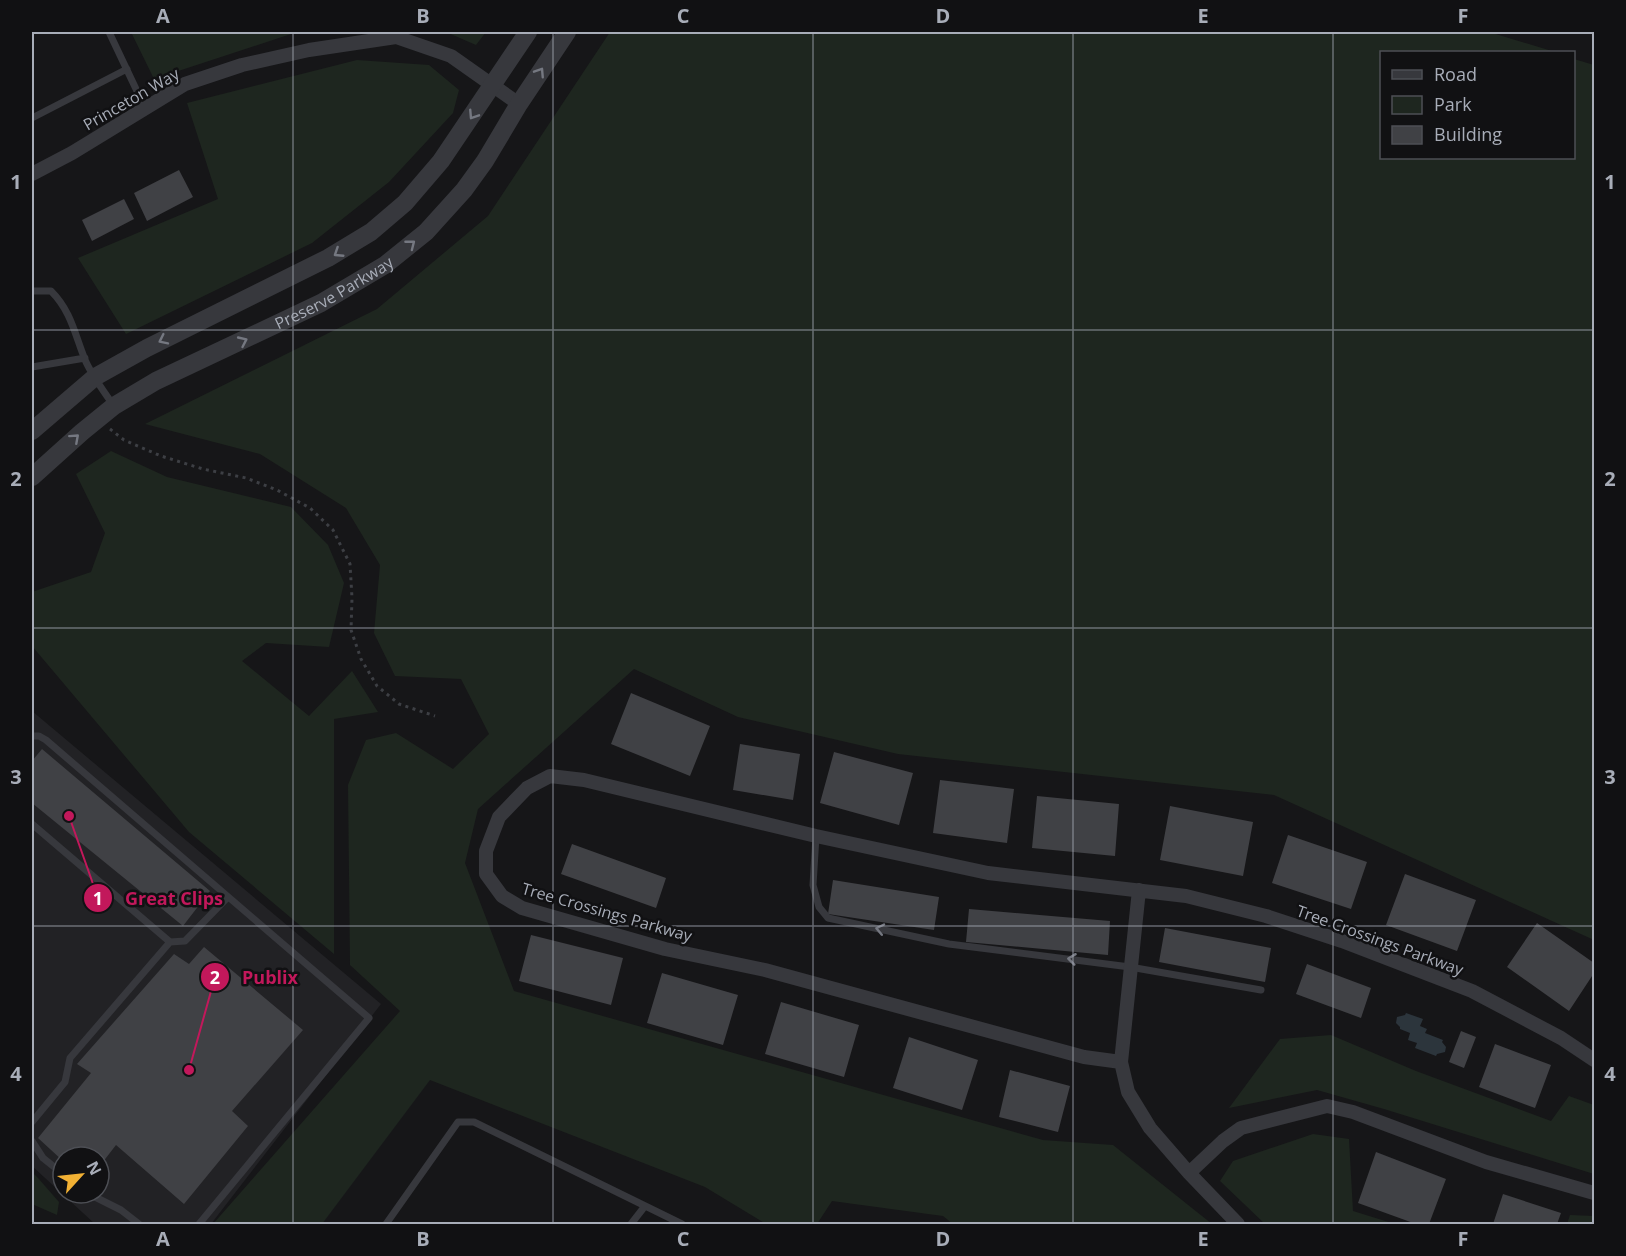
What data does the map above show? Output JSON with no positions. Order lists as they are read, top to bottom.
{
  "streets": {
    "street": ["Princeton Way", "Preserve Parkway", "Tree Crossings Parkway"]
  },
  "crossings": [
    ["Princeton Way", "Preserve Parkway"]
  ],
  "places": ["Great Clips", "Publix"],
  "legend": ["Road", "Park", "Building"],
  "north": "top right",
  "grid": {
    "columns": [
      "A",
      "B",
      "C",
      "D",
      "E",
      "F"
    ],
    "rows": [
      "1",
      "2",
      "3",
      "4"
    ]
  }
}
